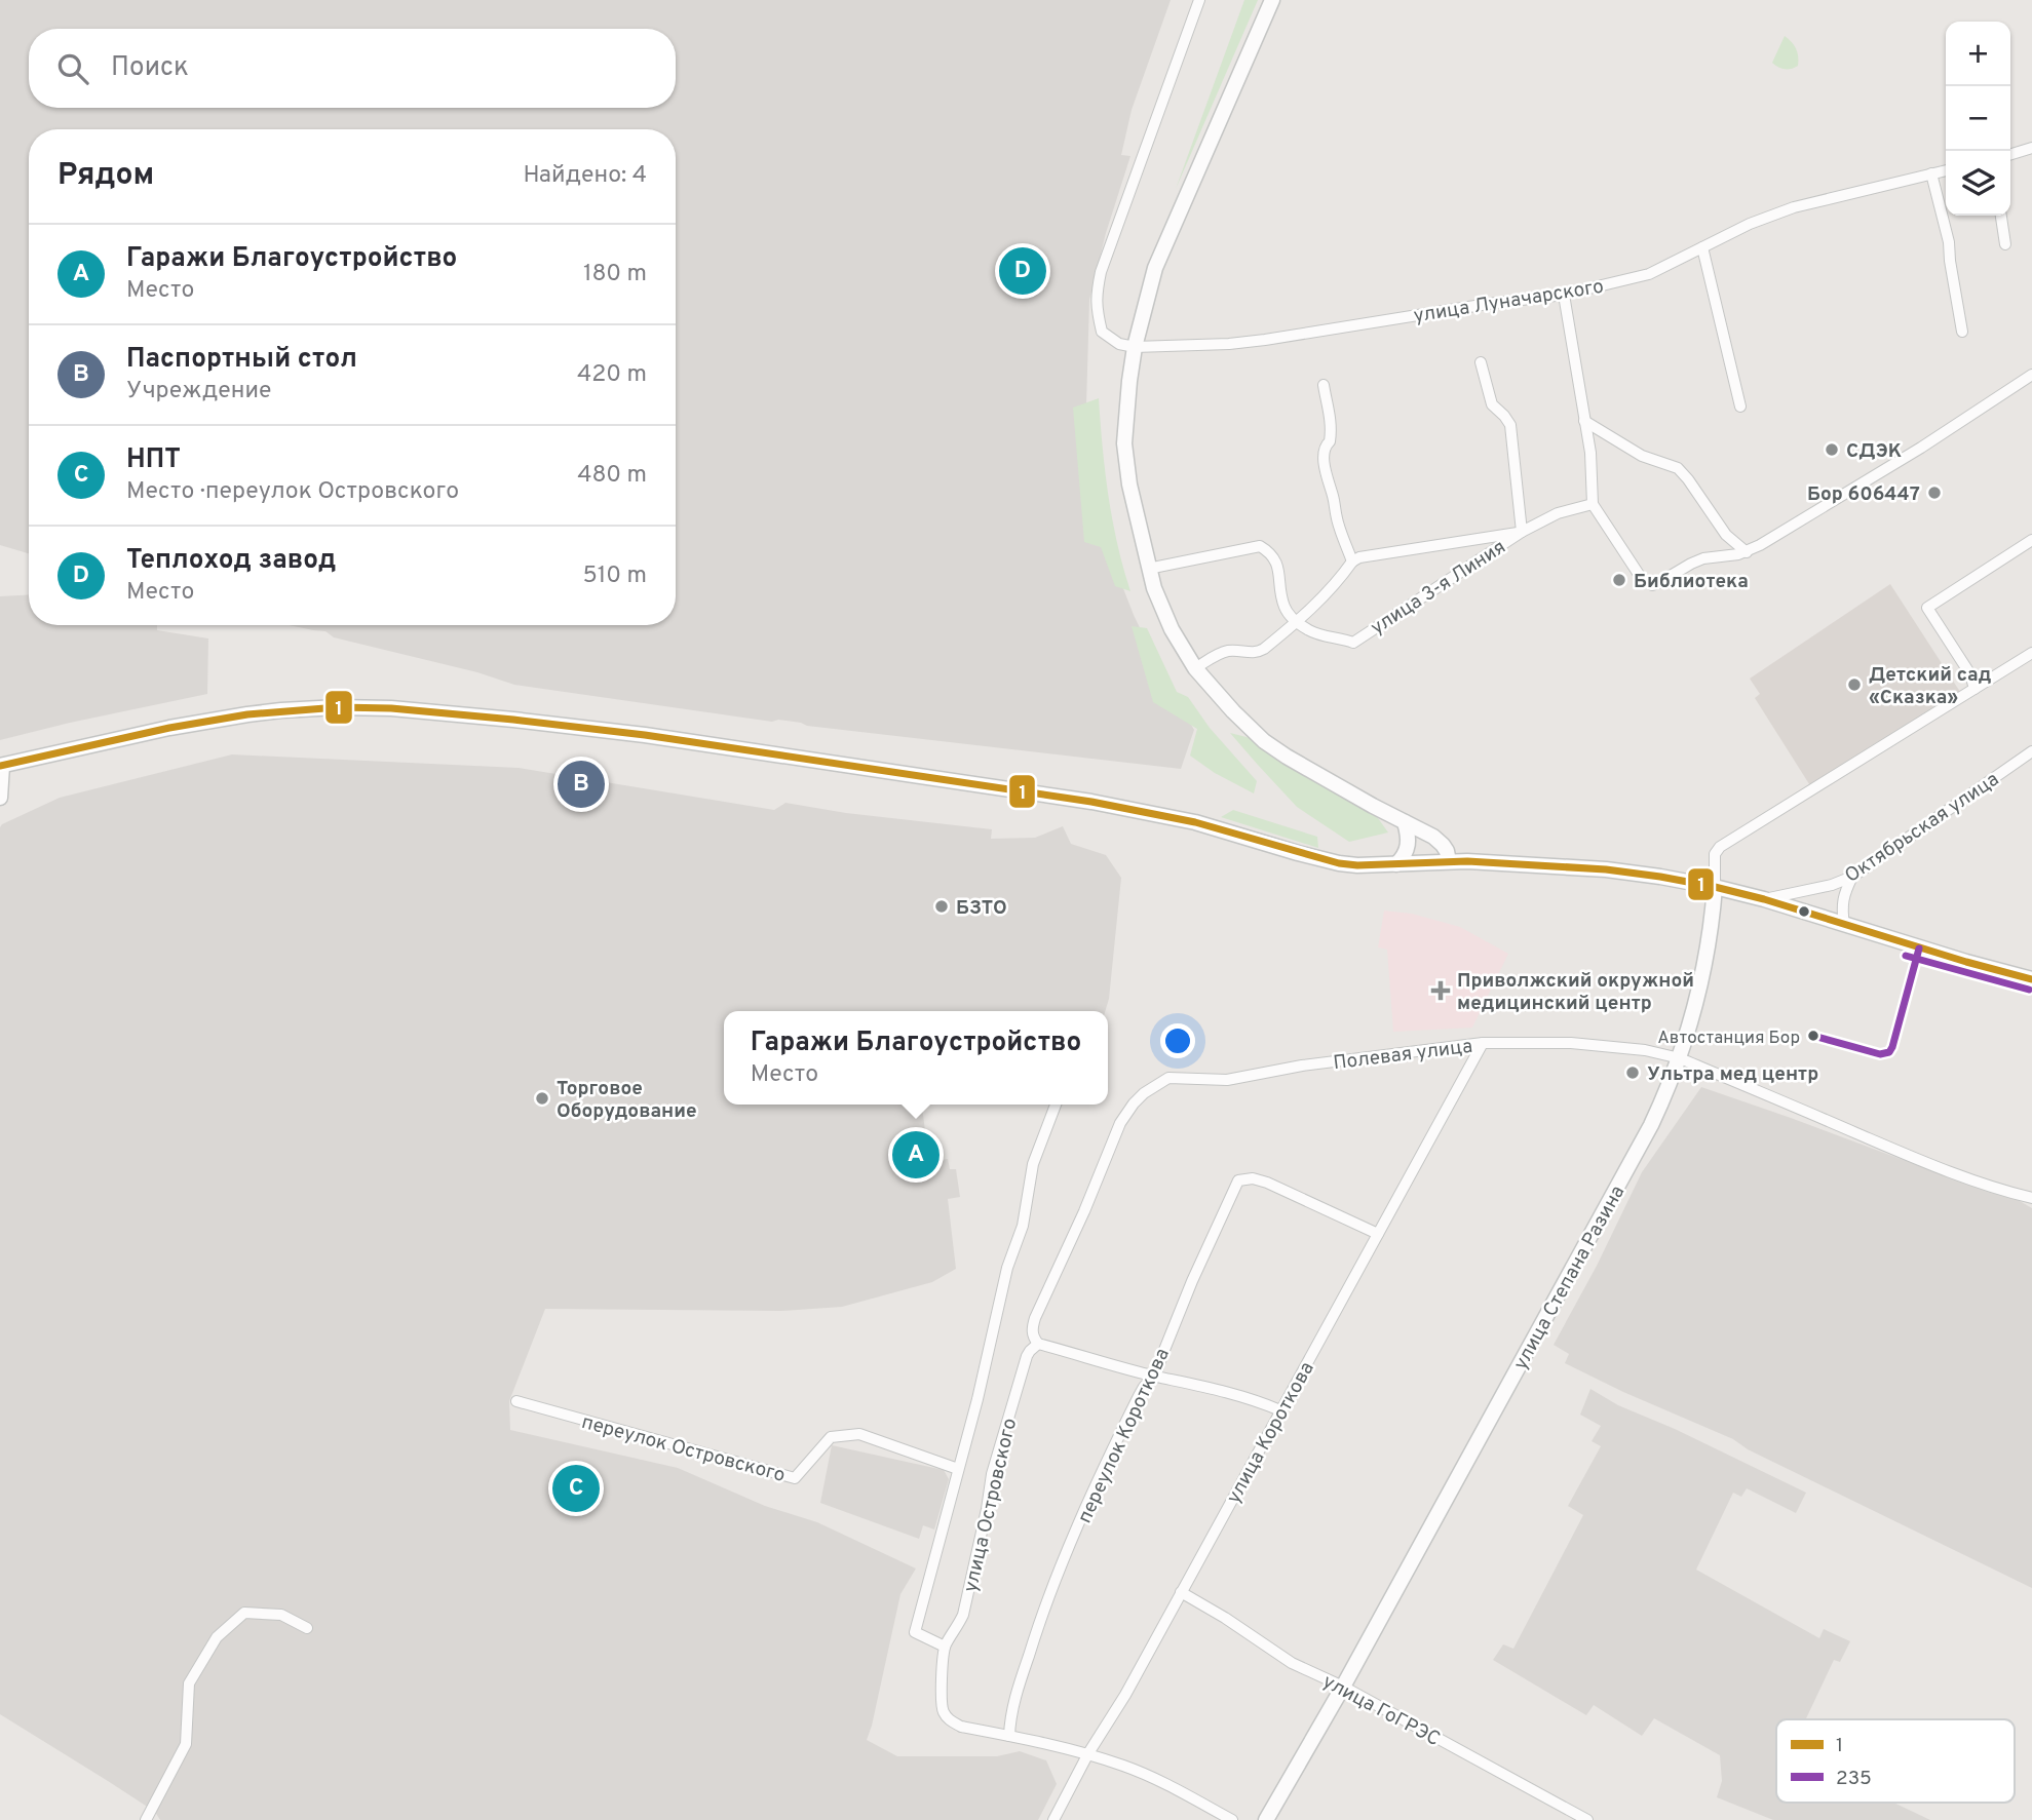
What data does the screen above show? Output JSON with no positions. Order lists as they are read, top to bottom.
{
  "streets": {
    "main road": ["улица Степана Разина"],
    "street": [
      "улица Луначарского",
      "улица 3-я Линия",
      "Октябрьская улица",
      "Полевая улица",
      "улица Короткова",
      "переулок Короткова",
      "переулок Островского",
      "улица Островского",
      "улица ГоГРЭС"
    ]
  },
  "crossings": [
    ["Полевая улица", "улица Степана Разина"],
    ["Полевая улица", "улица Короткова"],
    ["Полевая улица", "улица Островского"],
    ["улица Степана Разина", "улица ГоГРЭС"],
    ["улица Короткова", "переулок Короткова"],
    ["улица Короткова", "улица ГоГРЭС"],
    ["переулок Короткова", "улица Островского"]
  ],
  "places": {
    "other": [
      "СДЭК",
      "Бор 606447",
      "Библиотека",
      "Детский сад «Сказка»",
      "БЗТО",
      "Автостанция Бор",
      "Ультра мед центр",
      "Торговое Оборудование"
    ],
    "health": ["Приволжский окружной медицинский центр"]
  },
  "lines": ["transit line 1", "transit line 235"],
  "legend": ["1", "235"],
  "page": {
    "map_buttons": ["+", "−"],
    "search": "Поиск",
    "heading": ["Рядом", "Найдено: 4"],
    "list": [
      {
        "mark": "A",
        "name": "Гаражи Благоустройство",
        "note": "Место",
        "value": "180 m"
      },
      {
        "mark": "B",
        "name": "Паспортный стол",
        "note": "Учреждение",
        "value": "420 m"
      },
      {
        "mark": "C",
        "name": "НПТ",
        "note": "Место · переулок Островского",
        "value": "480 m"
      },
      {
        "mark": "D",
        "name": "Теплоход завод",
        "note": "Место",
        "value": "510 m"
      }
    ],
    "pins": [
      "D",
      "B",
      "A",
      "C"
    ],
    "popup": ["Гаражи Благоустройство", "Место"]
  }
}
